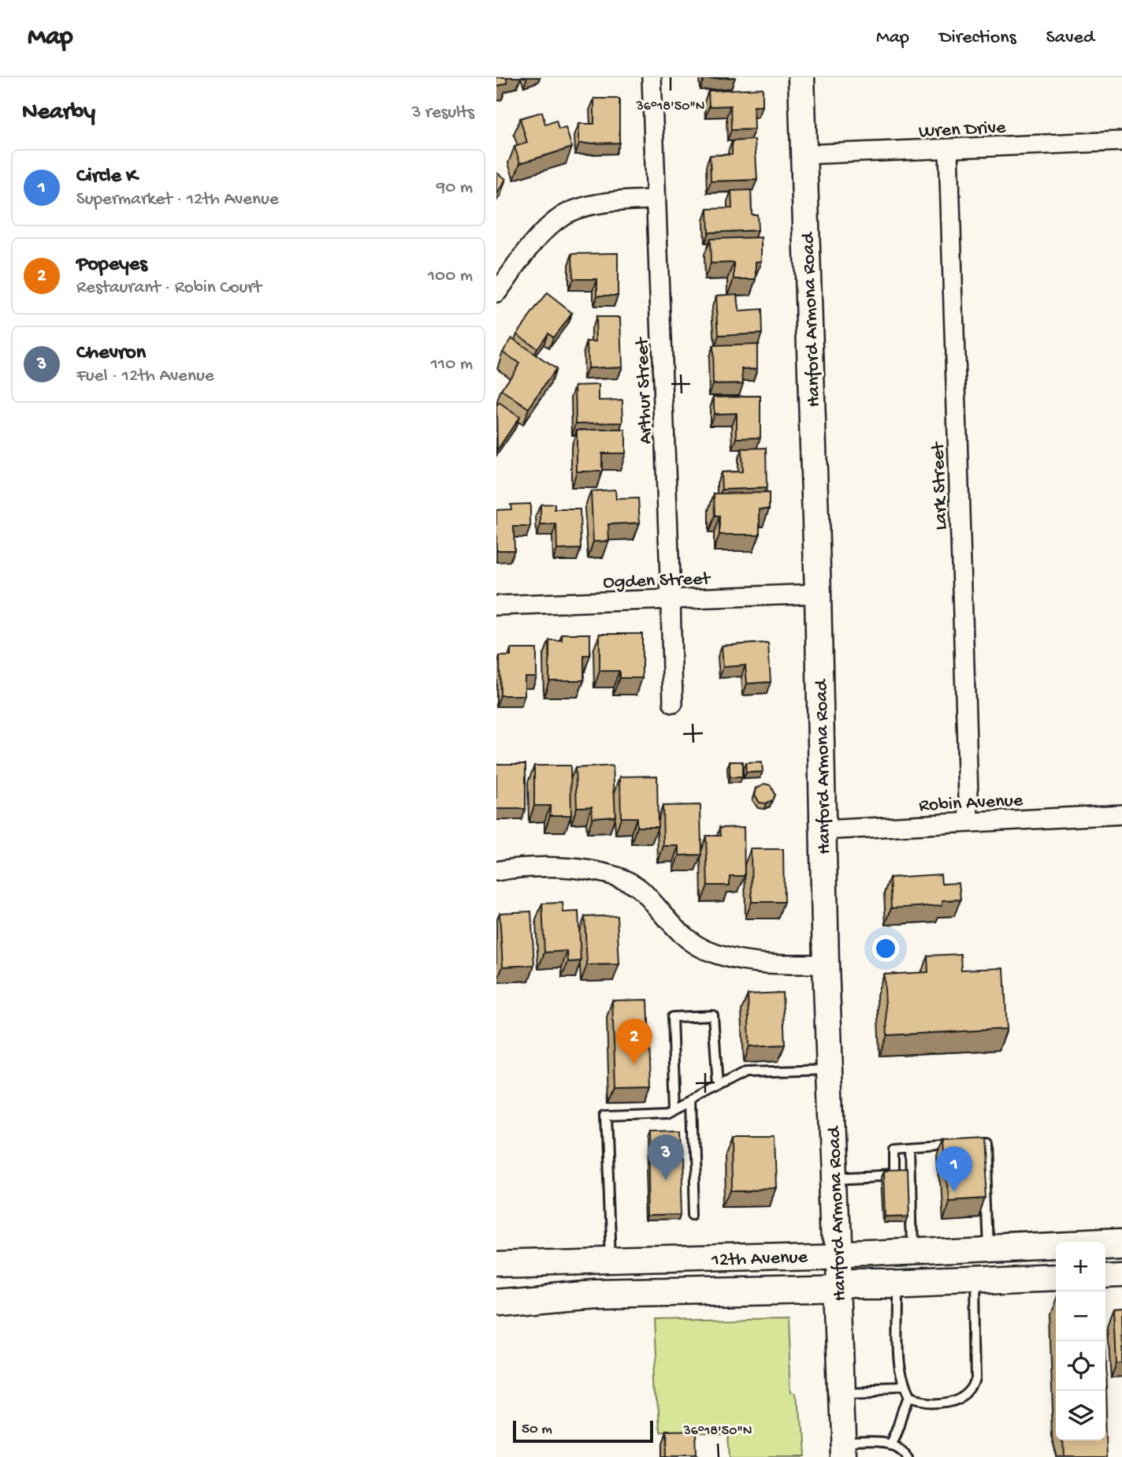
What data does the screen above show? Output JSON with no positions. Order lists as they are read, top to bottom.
{
  "streets": {
    "main road": ["Hanford Armona Road", "12th Avenue"],
    "street": [
      "Wren Drive",
      "Arthur Street",
      "Lark Street",
      "Ogden Street",
      "Robin Avenue"
    ]
  },
  "crossings": [
    ["Wren Drive", "Hanford Armona Road"],
    ["Wren Drive", "Lark Street"],
    ["Hanford Armona Road", "Ogden Street"],
    ["Hanford Armona Road", "Robin Avenue"],
    ["Hanford Armona Road", "12th Avenue"],
    ["Arthur Street", "Ogden Street"],
    ["Lark Street", "Robin Avenue"]
  ],
  "scale_bar": "50 m",
  "page": {
    "header": "Map",
    "nav": ["Map", "Directions", "Saved"],
    "heading": ["Nearby", "3 results"],
    "list": [
      {
        "mark": "1",
        "name": "Circle K",
        "note": "Supermarket · 12th Avenue",
        "value": "90 m"
      },
      {
        "mark": "2",
        "name": "Popeyes",
        "note": "Restaurant · Robin Court",
        "value": "100 m"
      },
      {
        "mark": "3",
        "name": "Chevron",
        "note": "Fuel · 12th Avenue",
        "value": "110 m"
      }
    ],
    "pins": ["2", "3", "1"],
    "map_buttons": ["+", "−"],
    "scale": "50 m"
  },
  "coordinates": ["36°18'50\"N"]
}
